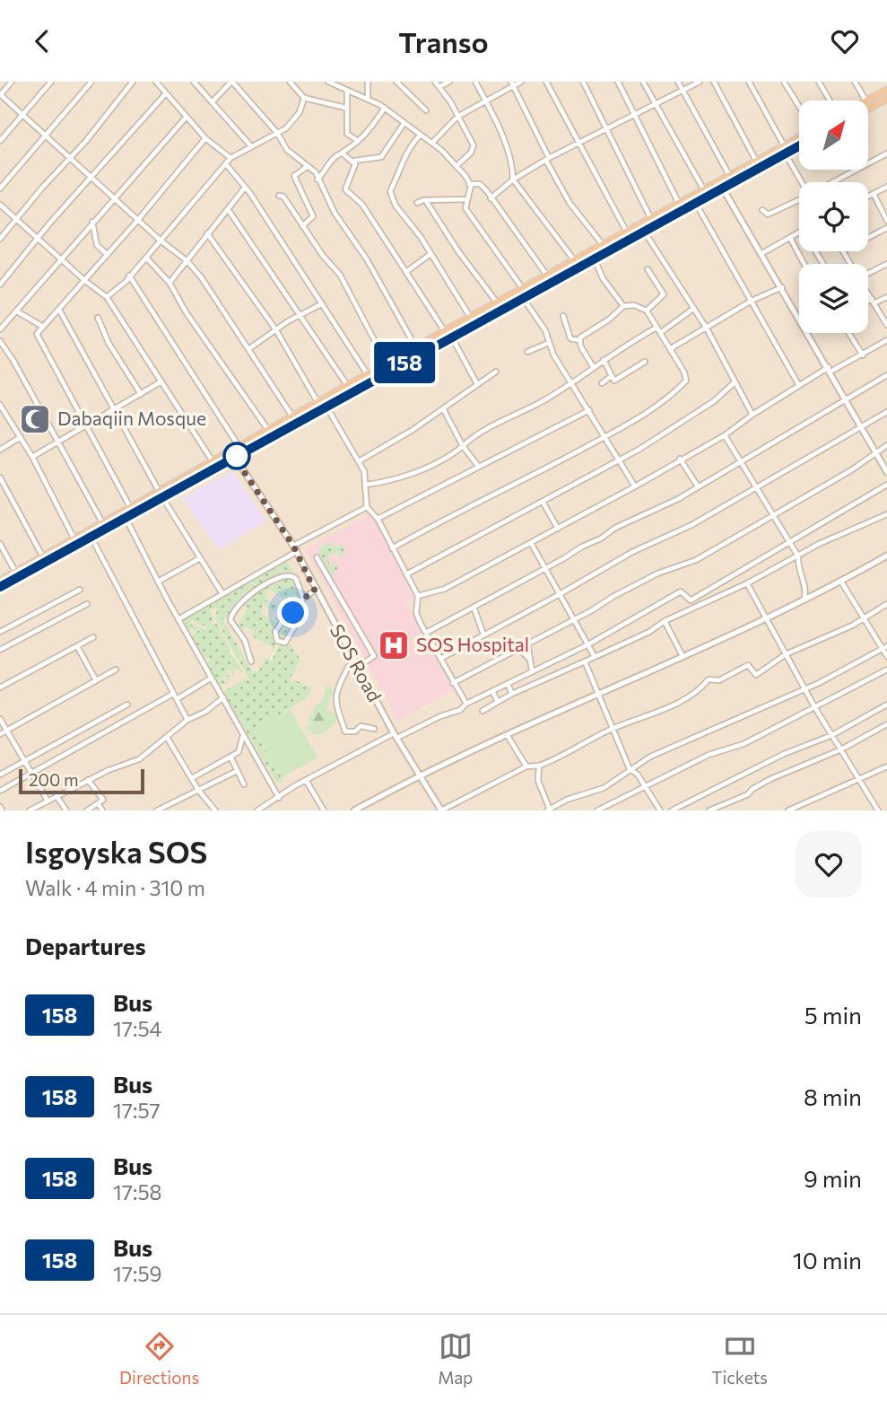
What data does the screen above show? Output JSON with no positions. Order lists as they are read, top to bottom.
{
  "streets": {
    "street": ["SOS Road"]
  },
  "places": {
    "mosque": ["Dabaqiin Mosque"],
    "hospital": ["SOS Hospital"]
  },
  "lines": ["bus line 158"],
  "scale_bar": "200 m",
  "north": "top right",
  "page": {
    "header": "Transo",
    "on_map": "158",
    "scale": "200 m",
    "heading": [
      ["Isgoyska SOS", "Walk · 4 min · 310 m"],
      "Departures"
    ],
    "list": [
      {
        "mark": "158",
        "name": "Bus",
        "note": "17:54",
        "value": "5 min"
      },
      {
        "mark": "158",
        "name": "Bus",
        "note": "17:57",
        "value": "8 min"
      },
      {
        "mark": "158",
        "name": "Bus",
        "note": "17:58",
        "value": "9 min"
      },
      {
        "mark": "158",
        "name": "Bus",
        "note": "17:59",
        "value": "10 min"
      }
    ],
    "tabs": ["Directions", "Map", "Tickets"]
  }
}
